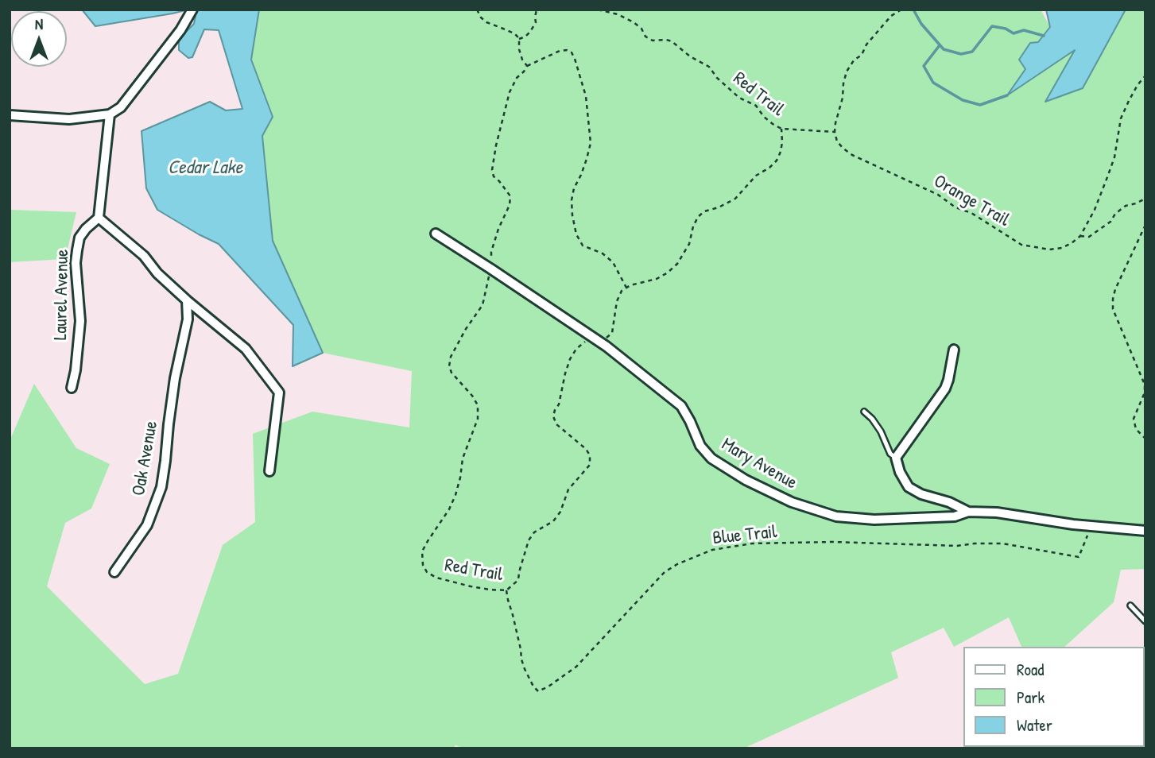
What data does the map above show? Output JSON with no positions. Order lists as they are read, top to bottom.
{
  "streets": {
    "street": ["Laurel Avenue", "Oak Avenue", "Mary Avenue"],
    "path": ["Red Trail", "Orange Trail", "Blue Trail"]
  },
  "crossings": [
    ["Red Trail", "Mary Avenue"],
    ["Red Trail", "Blue Trail"],
    ["Mary Avenue", "Blue Trail"]
  ],
  "water": ["Cedar Lake"],
  "legend": ["Road", "Park", "Water"],
  "north": "top"
}
